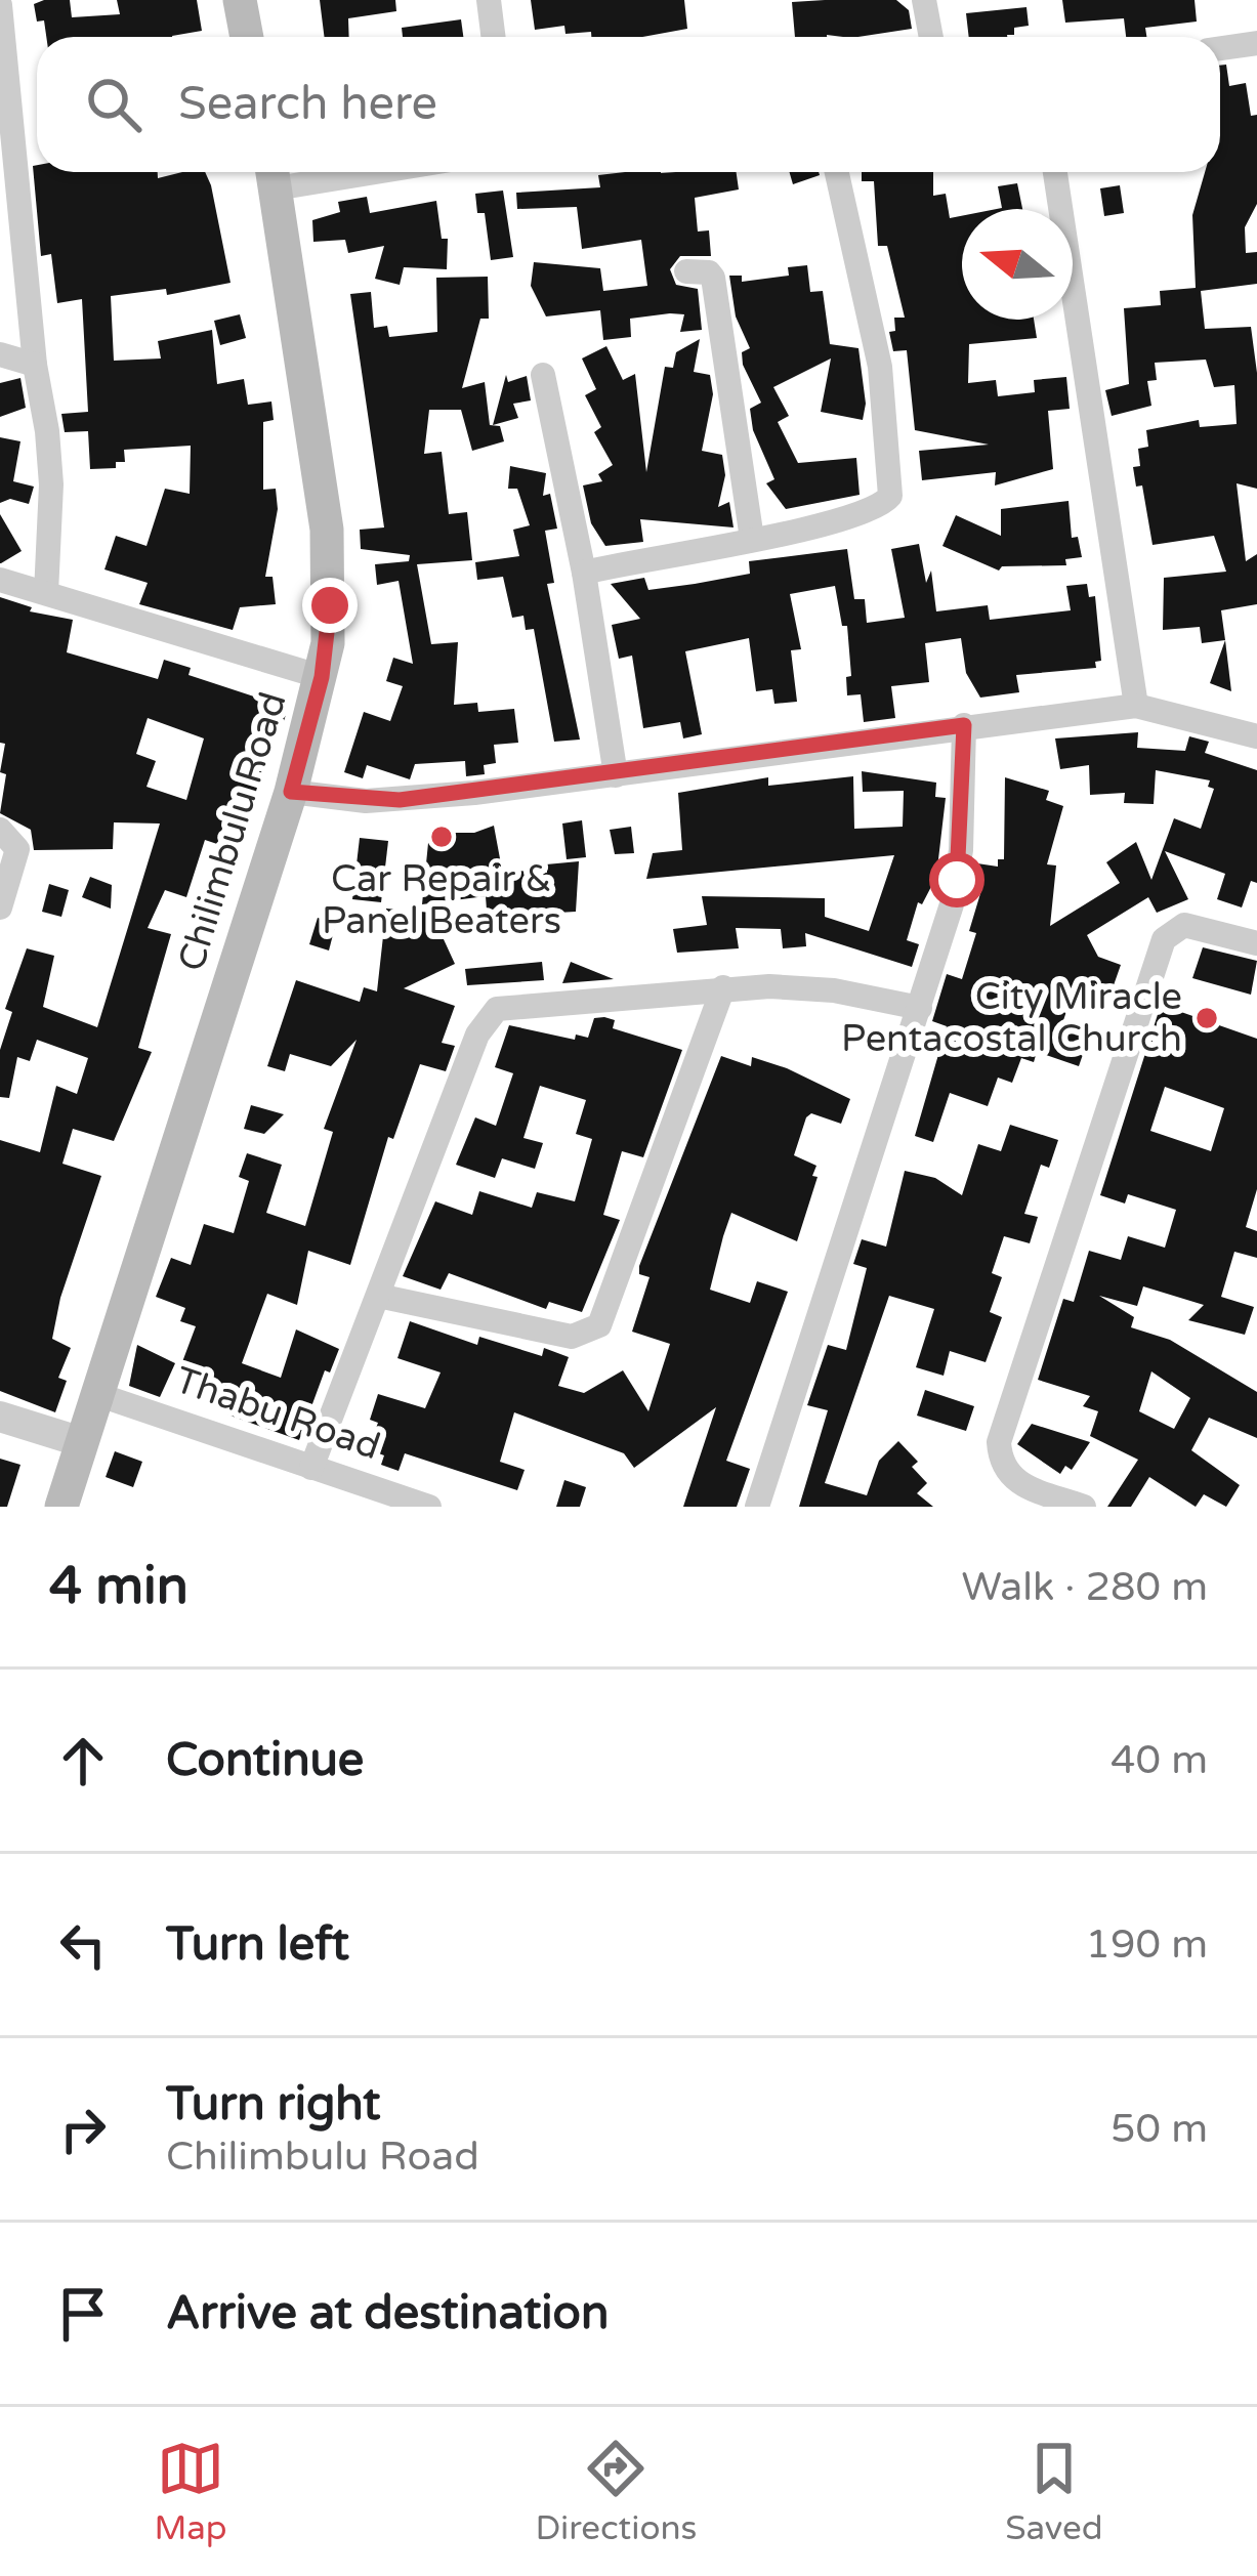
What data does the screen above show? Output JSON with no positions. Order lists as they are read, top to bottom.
{
  "streets": {
    "main road": ["Chilimbulu Road"],
    "street": ["Thabu Road"]
  },
  "crossings": [
    ["Chilimbulu Road", "Thabu Road"]
  ],
  "places": ["Car Repair & Panel Beaters", "City Miracle Pentacostal Church"],
  "north": "left",
  "page": {
    "search": "Search here",
    "heading": ["4 min", "Walk · 280 m"],
    "list": [
      ["Continue", "40 m"],
      ["Turn left", "190 m"],
      ["Turn right", "Chilimbulu Road", "50 m"],
      "Arrive at destination"
    ],
    "nav": ["Map", "Directions", "Saved"]
  }
}
